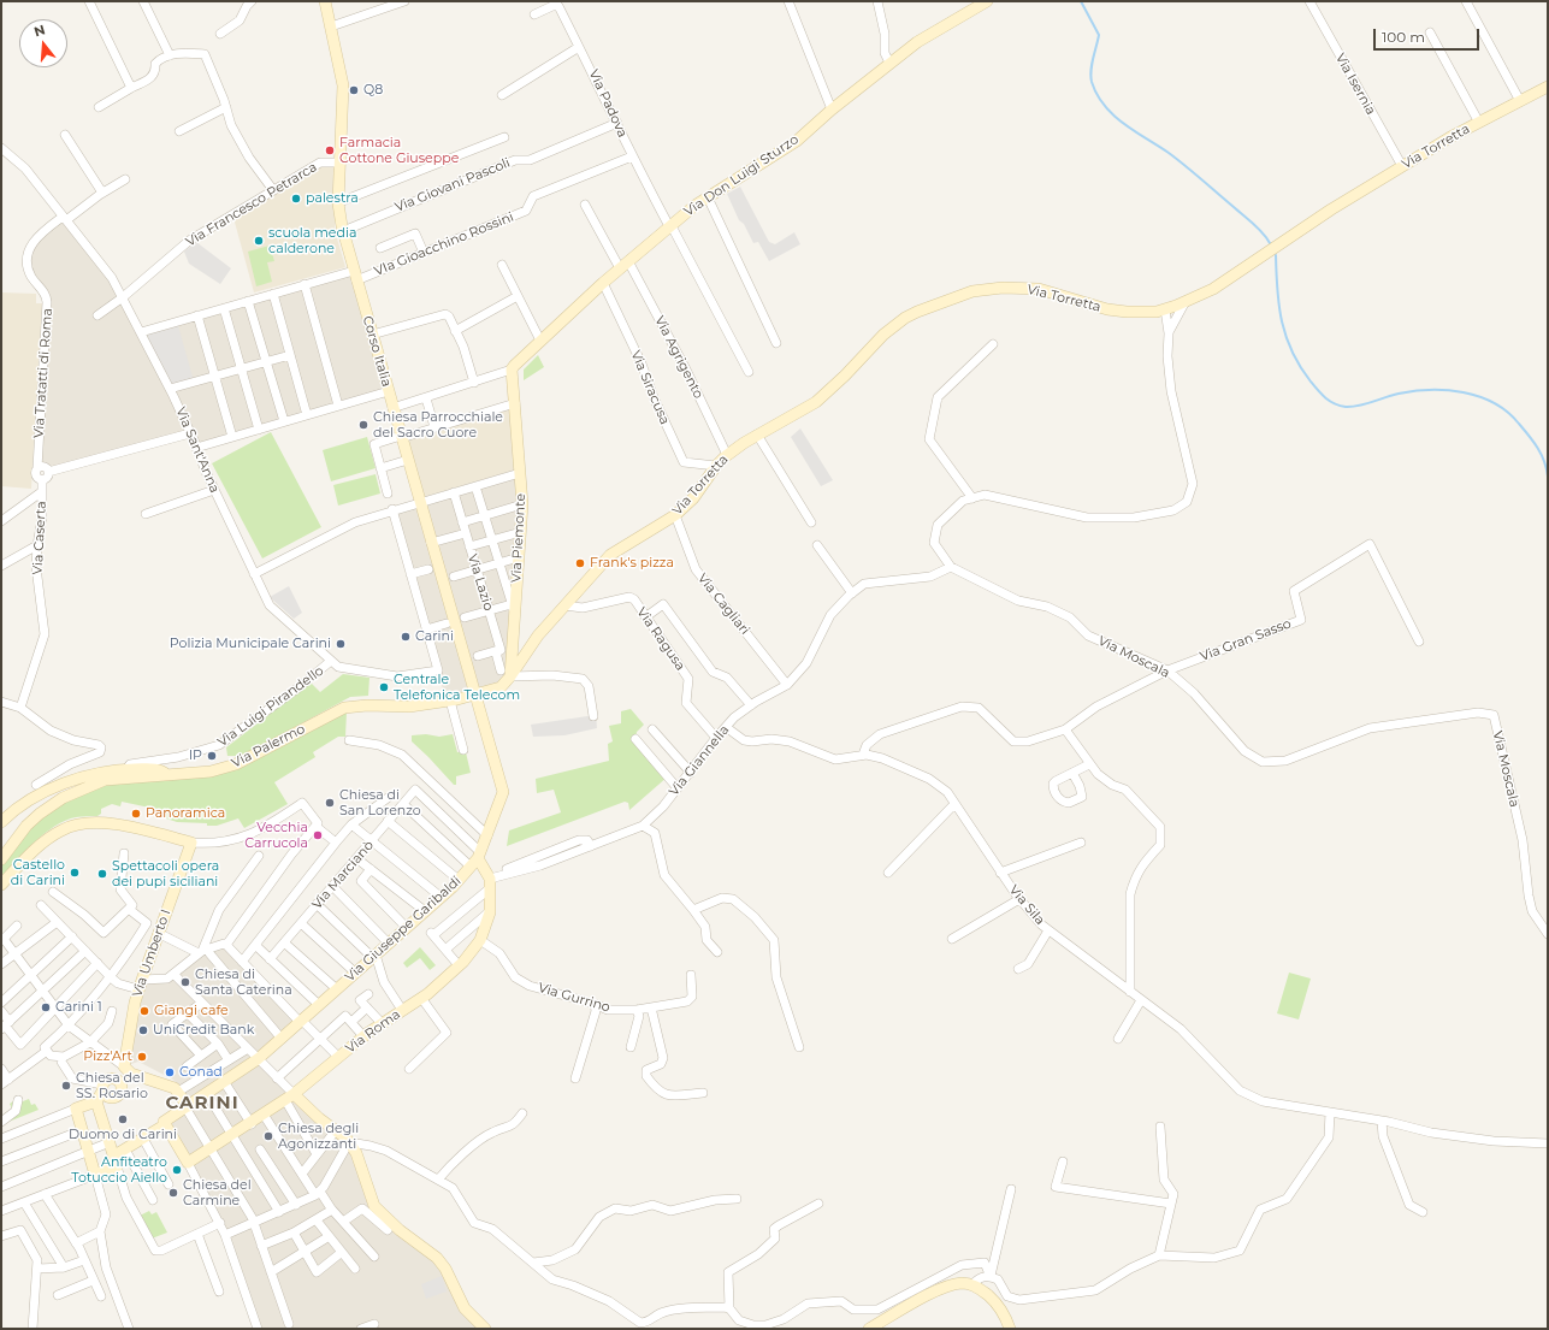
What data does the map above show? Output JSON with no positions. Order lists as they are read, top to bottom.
{
  "streets": {
    "street": [
      "Via Isernia",
      "Via Padova",
      "Via Torretta",
      "Via Don Luigi Sturzo",
      "Via Giovani Pascoli",
      "Via Francesco Petrarca",
      "VIa Gioacchino Rossini",
      "Corso Italia",
      "Via Agrigento",
      "Via Tratatti di Roma",
      "Via Siracusa",
      "Via Sant'Anna",
      "Via Caserta",
      "Via Piemonte",
      "Via Lazio",
      "Via Cagliari",
      "Via Ragusa",
      "Via Gran Sasso",
      "Via Moscala",
      "Via Luigi Pirandello",
      "Via Palermo",
      "Via Giannella",
      "Via Marcianò",
      "Via Sila",
      "Via Giuseppe Garibaldi",
      "Via Umberto I",
      "Via Gurrino",
      "Via Roma"
    ]
  },
  "crossings": [
    ["Via Isernia", "Via Torretta"],
    ["Via Padova", "Via Don Luigi Sturzo"],
    ["Via Padova", "Via Giovani Pascoli"],
    ["Via Padova", "VIa Gioacchino Rossini"],
    ["Via Torretta", "Corso Italia"],
    ["Via Torretta", "Via Agrigento"],
    ["Via Torretta", "Via Siracusa"],
    ["Via Torretta", "Via Piemonte"],
    ["Via Torretta", "Via Lazio"],
    ["Via Torretta", "Via Cagliari"],
    ["Via Torretta", "Via Ragusa"],
    ["Via Torretta", "Via Palermo"],
    ["Via Torretta", "Via Giuseppe Garibaldi"],
    ["Via Don Luigi Sturzo", "Via Agrigento"],
    ["Via Don Luigi Sturzo", "Via Siracusa"],
    ["Via Don Luigi Sturzo", "Via Piemonte"],
    ["Via Giovani Pascoli", "Corso Italia"],
    ["Via Francesco Petrarca", "Corso Italia"],
    ["Via Francesco Petrarca", "Via Sant'Anna"],
    ["VIa Gioacchino Rossini", "Corso Italia"],
    ["VIa Gioacchino Rossini", "Via Sant'Anna"],
    ["Corso Italia", "Via Palermo"],
    ["Corso Italia", "Via Giuseppe Garibaldi"],
    ["Via Tratatti di Roma", "Via Sant'Anna"],
    ["Via Tratatti di Roma", "Via Caserta"],
    ["Via Sant'Anna", "Via Luigi Pirandello"],
    ["Via Piemonte", "Via Lazio"],
    ["Via Cagliari", "Via Giannella"],
    ["Via Ragusa", "Via Giannella"],
    ["Via Gran Sasso", "Via Moscala"],
    ["Via Moscala", "Via Giannella"],
    ["Via Palermo", "Via Giuseppe Garibaldi"],
    ["Via Giannella", "Via Sila"],
    ["Via Giannella", "Via Roma"],
    ["Via Marcianò", "Via Giuseppe Garibaldi"],
    ["Via Marcianò", "Via Roma"],
    ["Via Giuseppe Garibaldi", "Via Roma"],
    ["Via Gurrino", "Via Roma"]
  ],
  "districts": ["CARINI"],
  "places": [
    "Q8",
    "Farmacia Cottone Giuseppe",
    "palestra",
    "scuola media calderone",
    "Chiesa Parrocchiale del Sacro Cuore",
    "Frank's pizza",
    "Carini",
    "Polizia Municipale Carini",
    "Centrale Telefonica Telecom",
    "IP",
    "Chiesa di San Lorenzo",
    "Panoramica",
    "Vecchia Carrucola",
    "Castello di Carini",
    "Spettacoli opera dei pupi siciliani",
    "Chiesa di Santa Caterina",
    "Carini 1",
    "Giangi cafe",
    "UniCredit Bank",
    "Pizz'Art",
    "Conad",
    "Chiesa del SS. Rosario",
    "Duomo di Carini",
    "Chiesa degli Agonizzanti",
    "Anfiteatro Totuccio Aiello",
    "Chiesa del Carmine"
  ],
  "scale_bar": "100 m",
  "north": "top"
}
